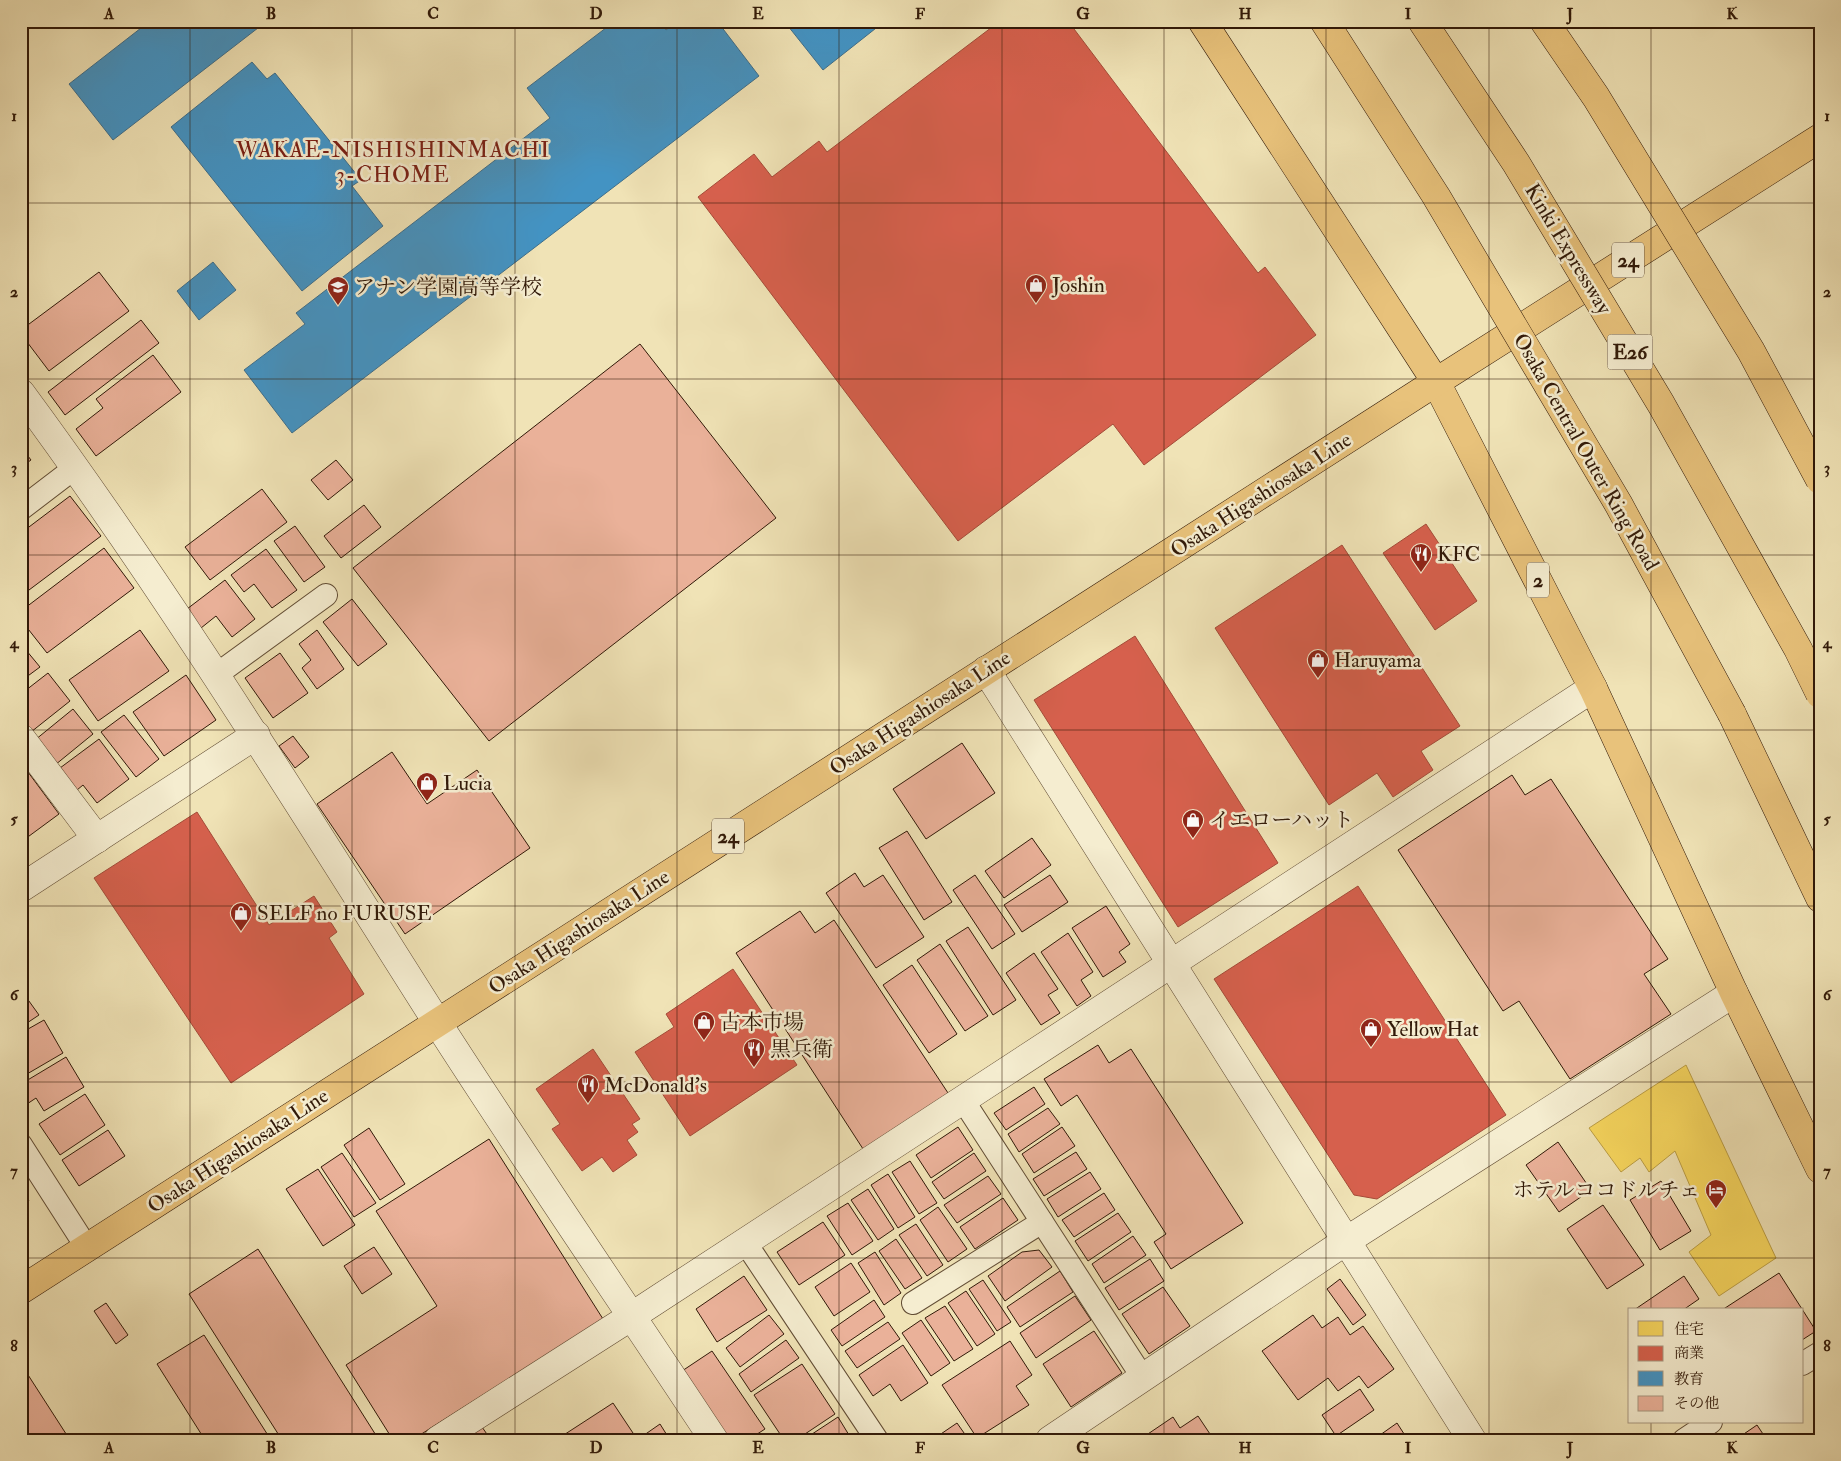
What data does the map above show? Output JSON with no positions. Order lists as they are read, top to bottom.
{
  "streets": {
    "main road": [
      "Kinki Expressway",
      "24",
      "E26",
      "Osaka Central Outer Ring Road",
      "Osaka Higashiosaka Line",
      "2"
    ]
  },
  "crossings": [
    ["Osaka Higashiosaka Line", "2"]
  ],
  "districts": ["WAKAE-NISHISHINMACHI 3-CHOME"],
  "places": {
    "shop": [
      "Joshin",
      "Haruyama",
      "Lucia",
      "イエローハット",
      "SELF no FURUSE",
      "古本市場",
      "Yellow Hat"
    ],
    "school or university": ["アナン学園高等学校"],
    "restaurant": ["KFC", "黒兵衛", "McDonald's"],
    "hotel": ["ホテルココドルチェ"]
  },
  "legend": [
    "住宅",
    "商業",
    "教育",
    "その他"
  ],
  "grid": {
    "columns": [
      "A",
      "B",
      "C",
      "D",
      "E",
      "F",
      "G",
      "H",
      "I",
      "J",
      "K"
    ],
    "rows": [
      "1",
      "2",
      "3",
      "4",
      "5",
      "6",
      "7",
      "8"
    ]
  }
}
